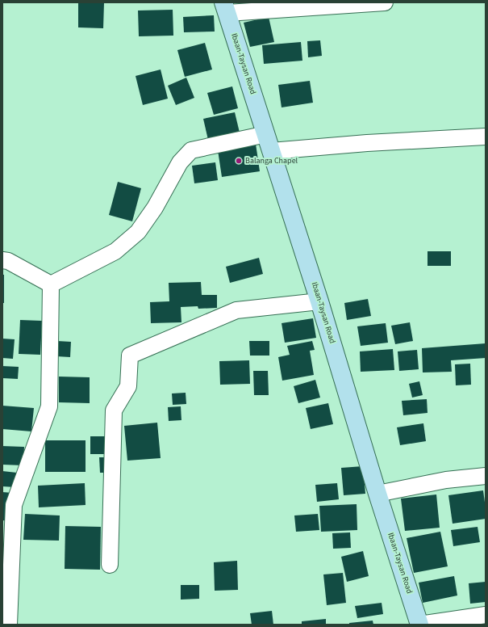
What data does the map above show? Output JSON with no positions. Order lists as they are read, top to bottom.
{
  "streets": {
    "main road": ["Ibaan-Taysan Road"]
  },
  "places": ["Balanga Chapel"]
}
